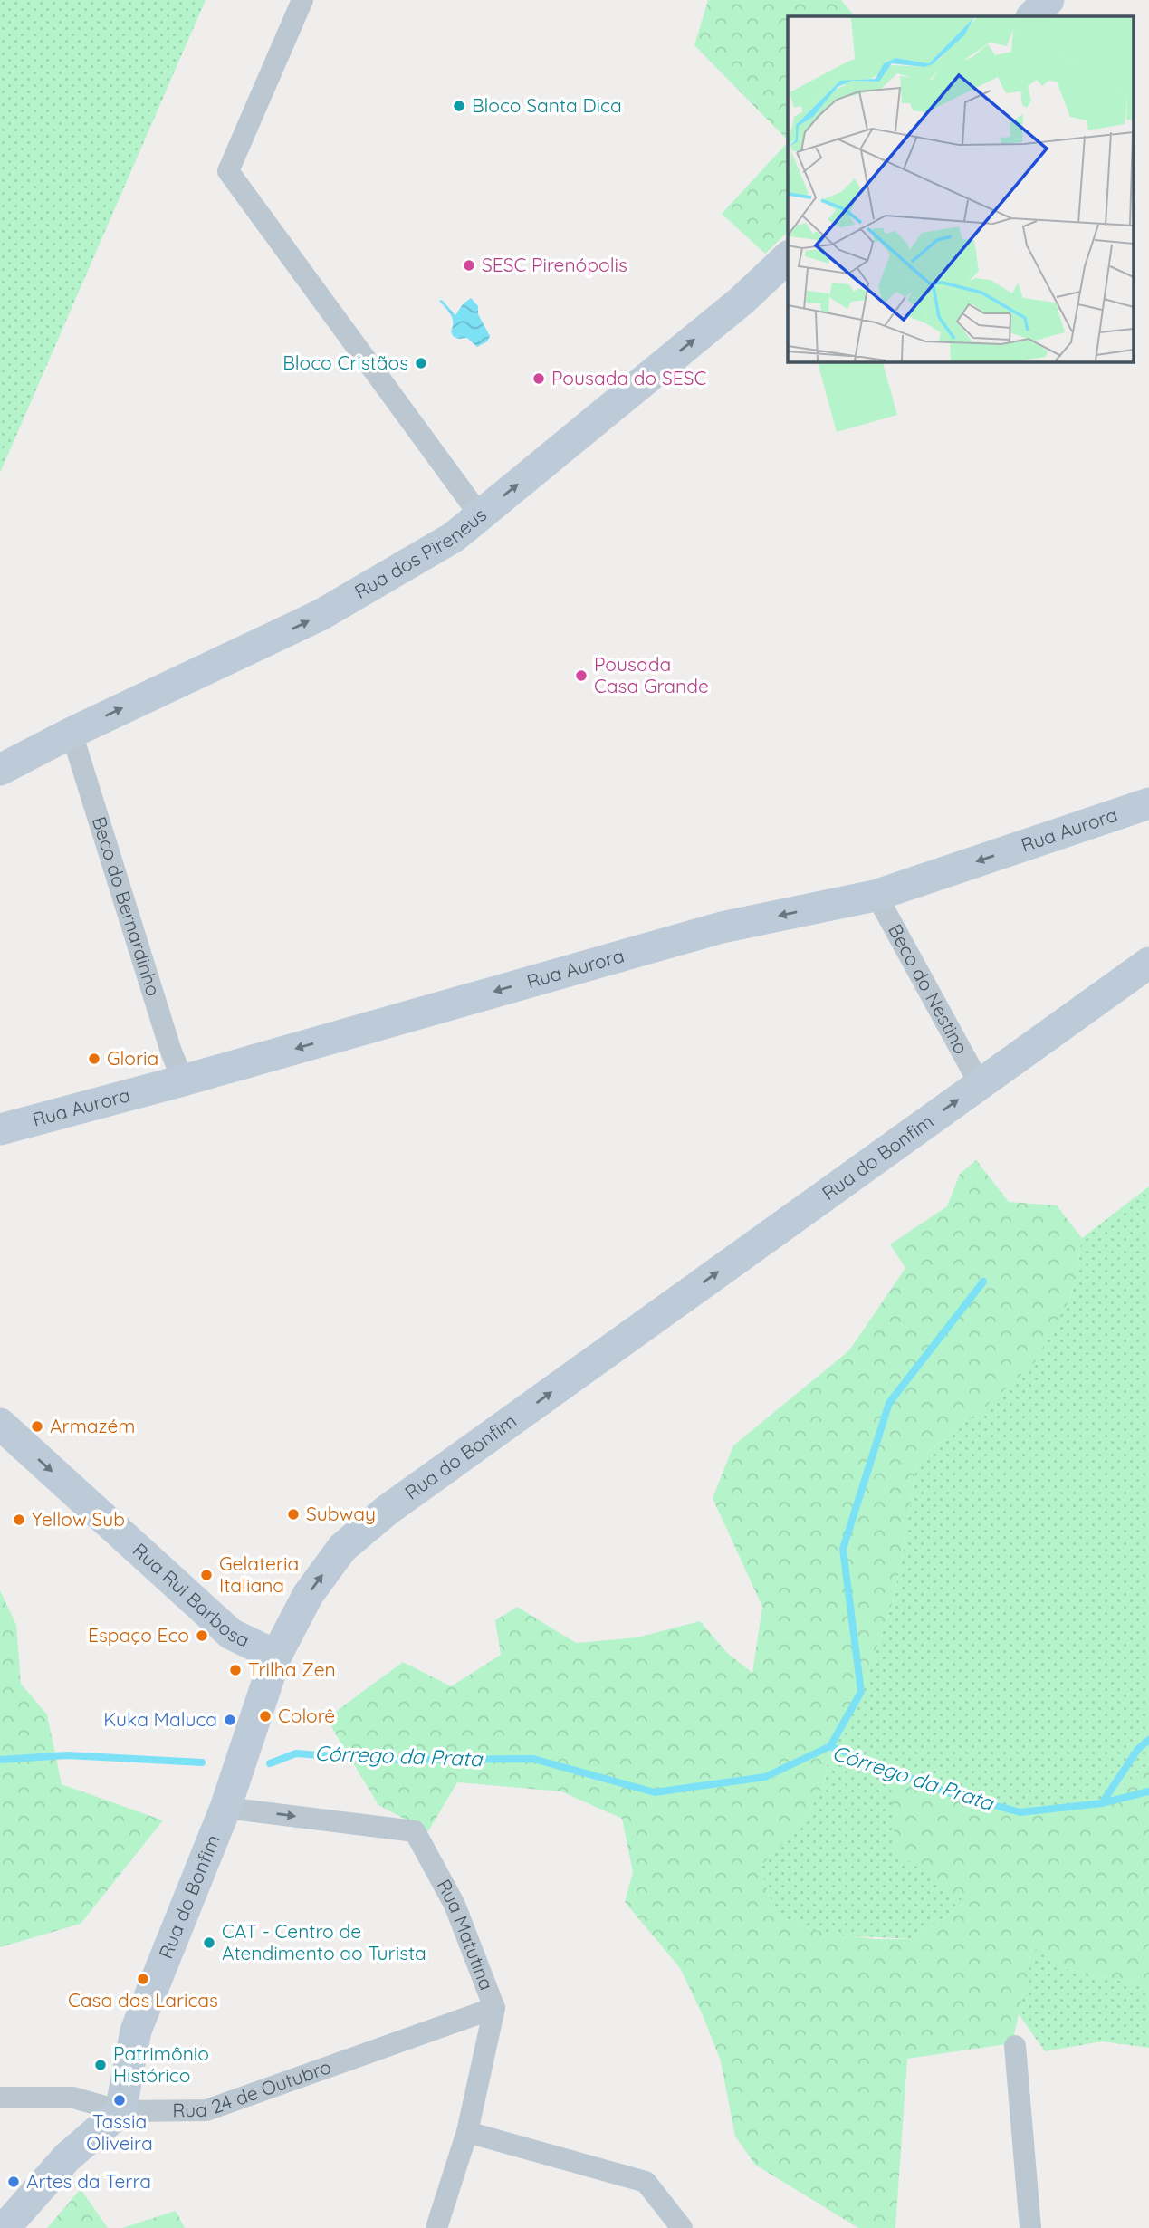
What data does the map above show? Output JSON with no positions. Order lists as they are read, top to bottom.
{
  "streets": {
    "main road": [
      "Rua dos Pireneus",
      "Rua Aurora",
      "Rua do Bonfim",
      "Rua Rui Barbosa"
    ],
    "street": [
      "Beco do Bernardinho",
      "Beco do Nestino",
      "Rua Matutina",
      "Rua 24 de Outubro"
    ]
  },
  "crossings": [
    ["Rua dos Pireneus", "Beco do Bernardinho"],
    ["Rua Aurora", "Beco do Bernardinho"],
    ["Rua Aurora", "Beco do Nestino"],
    ["Beco do Nestino", "Rua do Bonfim"],
    ["Rua do Bonfim", "Rua Rui Barbosa"],
    ["Rua do Bonfim", "Rua Matutina"],
    ["Rua do Bonfim", "Rua 24 de Outubro"],
    ["Rua Matutina", "Rua 24 de Outubro"]
  ],
  "one_way": [
    "Rua dos Pireneus",
    "Rua Aurora",
    "Rua do Bonfim",
    "Rua Rui Barbosa",
    "Rua Matutina"
  ],
  "water": ["Córrego da Prata"],
  "places": [
    "Bloco Santa Dica",
    "SESC Pirenópolis",
    "Bloco Cristãos",
    "Pousada do SESC",
    "Pousada Casa Grande",
    "Gloria",
    "Armazém",
    "Subway",
    "Yellow Sub",
    "Gelateria Italiana",
    "Espaço Eco",
    "Trilha Zen",
    "Colorê",
    "Kuka Maluca",
    "CAT - Centro de Atendimento ao Turista",
    "Casa das Laricas",
    "Patrimônio Histórico",
    "Tassia Oliveira",
    "Artes da Terra"
  ]
}
